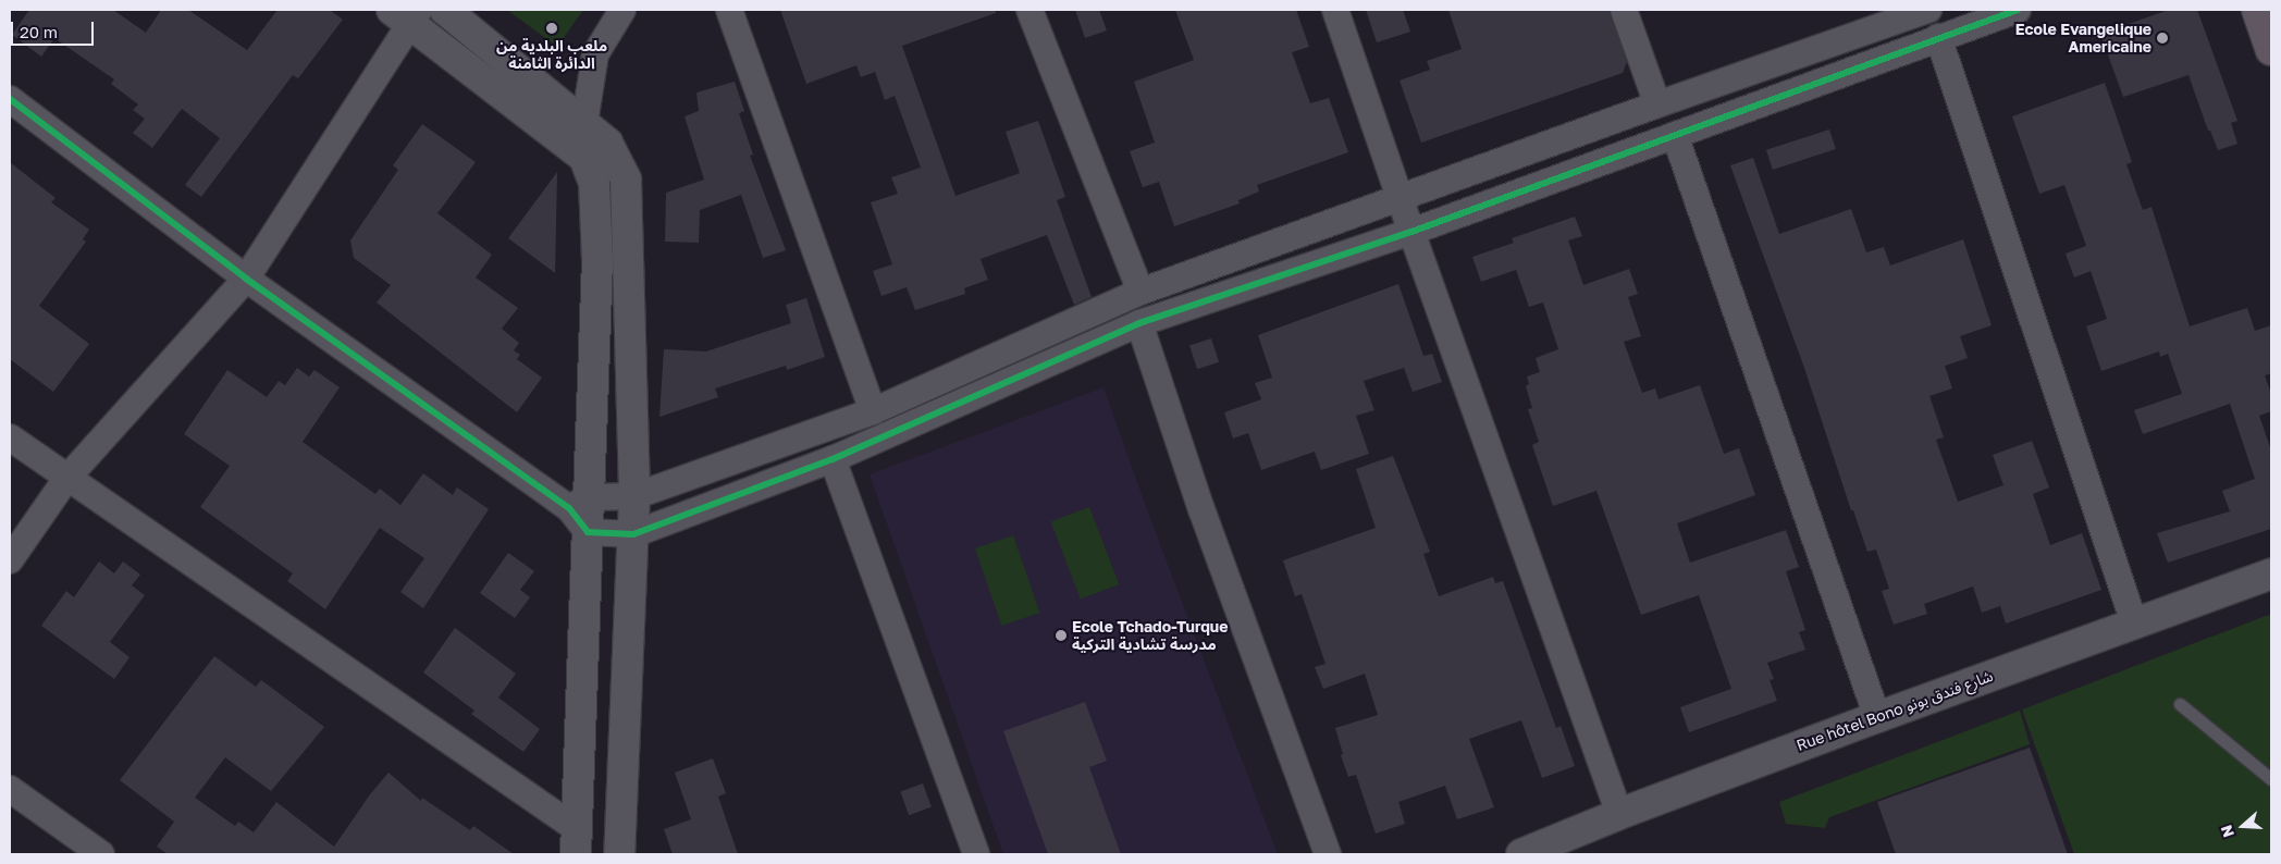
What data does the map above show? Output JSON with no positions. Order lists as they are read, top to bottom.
{
  "streets": {
    "street": ["Rue hôtel Bono شارع فندق بونو"]
  },
  "places": ["ملعب البلدية من الدائرة الثامنة", "Ecole Evangelique Americaine", "Ecole Tchado-Turque مدرسة تشادية التركية"],
  "scale_bar": "20 m",
  "north": "left"
}
